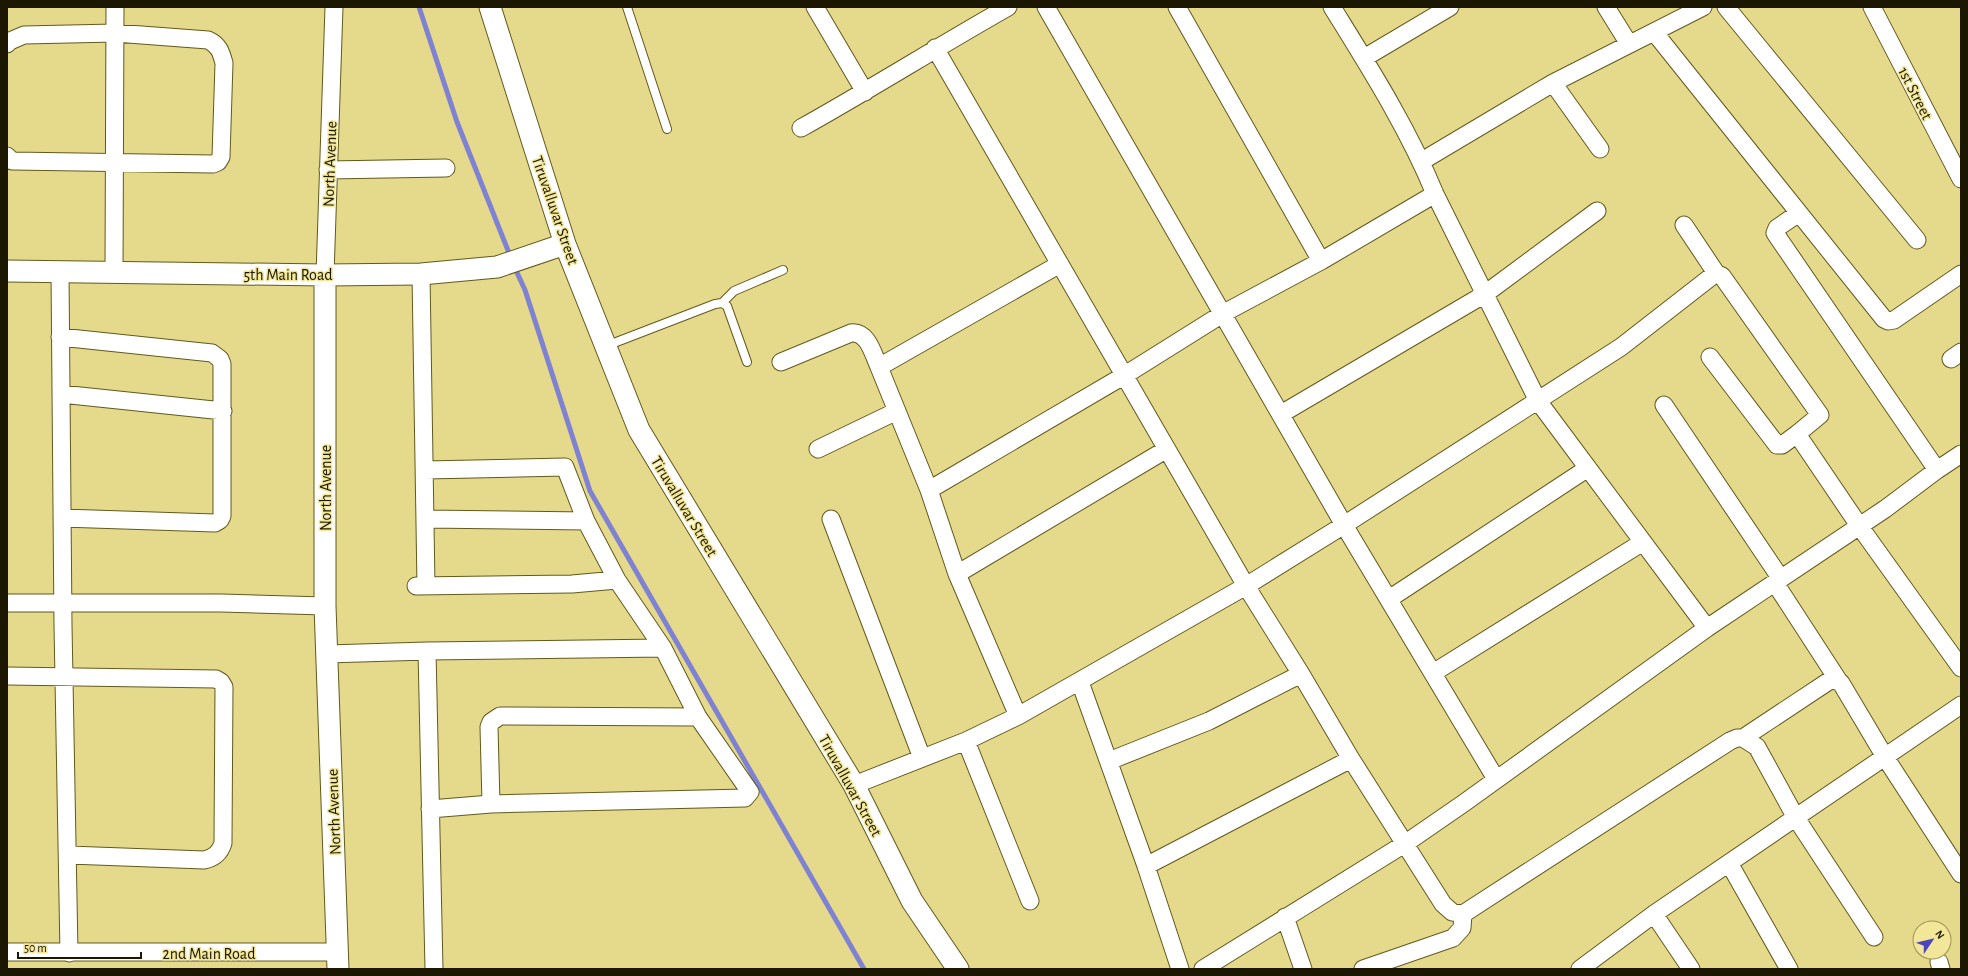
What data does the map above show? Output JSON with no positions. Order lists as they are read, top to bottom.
{
  "streets": {
    "street": [
      "1st Street",
      "North Avenue",
      "Tiruvalluvar Street",
      "5th Main Road",
      "2nd Main Road"
    ]
  },
  "crossings": [
    ["North Avenue", "5th Main Road"],
    ["North Avenue", "2nd Main Road"],
    ["Tiruvalluvar Street", "5th Main Road"]
  ],
  "scale_bar": "50 m",
  "north": "top right"
}
